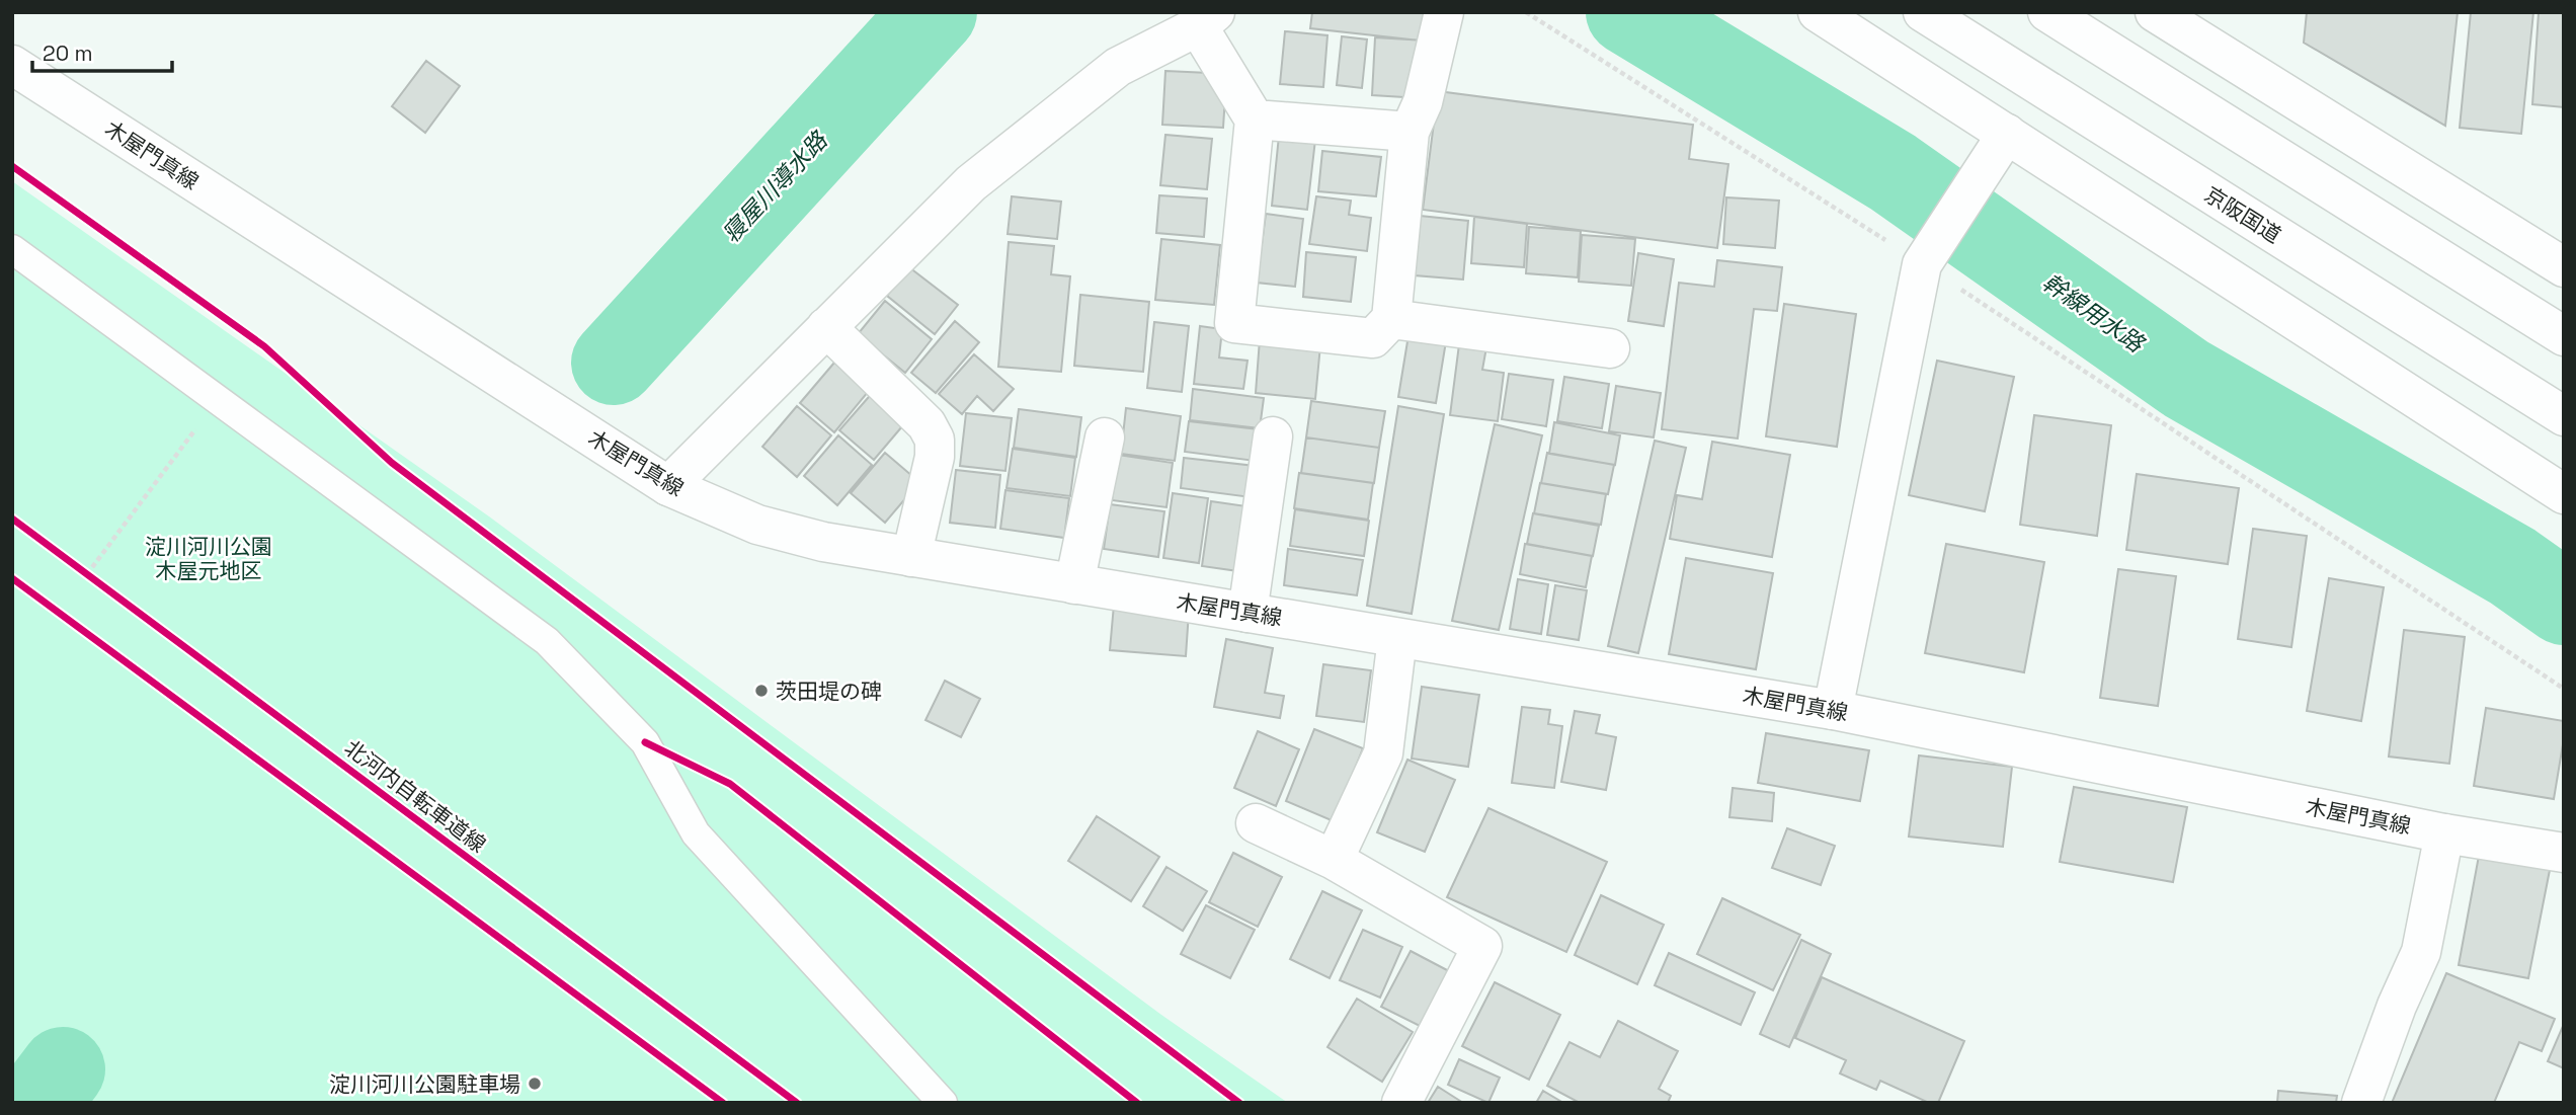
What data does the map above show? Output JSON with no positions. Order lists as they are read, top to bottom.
{
  "streets": {
    "main road": ["木屋門真線", "京阪国道"],
    "cycle path": ["北河内自転車道線"]
  },
  "water": ["寝屋川導水路", "幹線用水路"],
  "parks": ["淀川河川公園 木屋元地区"],
  "places": ["茨田堤の碑", "淀川河川公園駐車場"],
  "scale_bar": "20 m"
}
